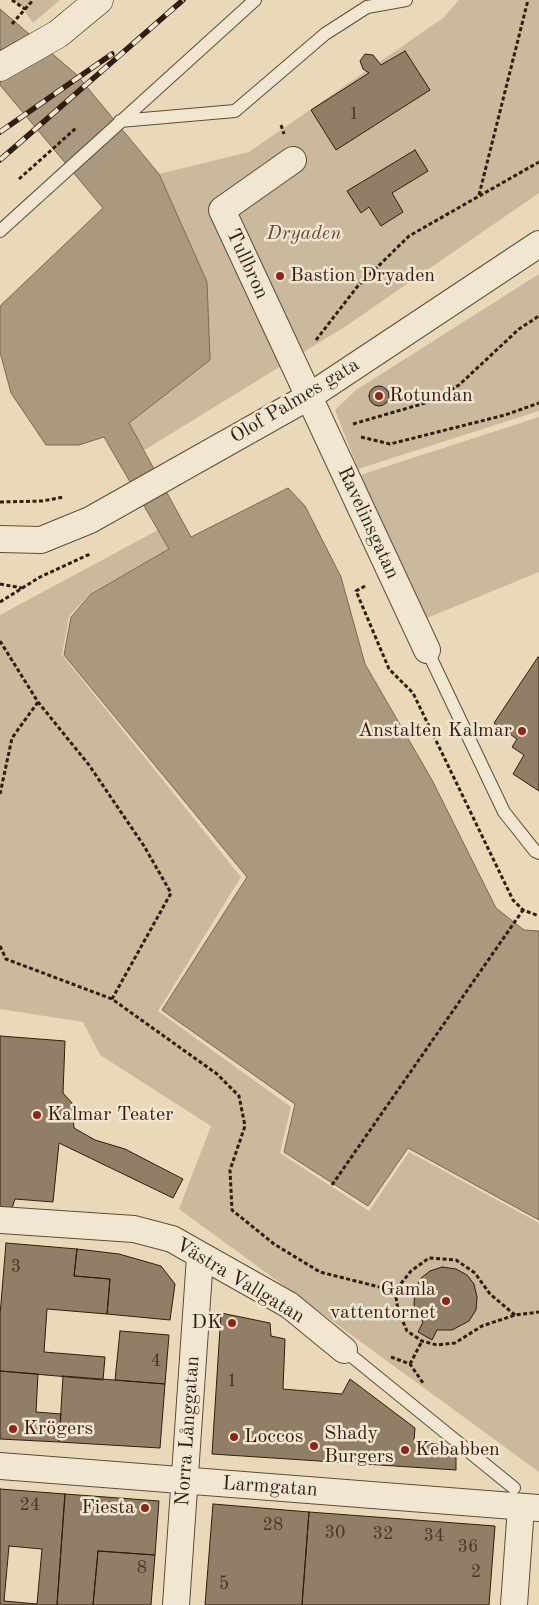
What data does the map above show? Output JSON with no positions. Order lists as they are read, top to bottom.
{
  "streets": {
    "street": [
      "Tullbron",
      "Olof Palmes gata",
      "Ravelinsgatan",
      "Västra Vallgatan",
      "Norra Långgatan",
      "Larmgatan"
    ]
  },
  "crossings": [
    ["Tullbron", "Olof Palmes gata"],
    ["Tullbron", "Ravelinsgatan"],
    ["Olof Palmes gata", "Ravelinsgatan"],
    ["Västra Vallgatan", "Norra Långgatan"],
    ["Västra Vallgatan", "Larmgatan"],
    ["Norra Långgatan", "Larmgatan"]
  ],
  "parks": ["Dryaden"],
  "places": [
    "Bastion Dryaden",
    "Rotundan",
    "Anstalten Kalmar",
    "Kalmar Teater",
    "Gamla vattentornet",
    "DK",
    "Krögers",
    "Loccos",
    "Shady Burgers",
    "Kebabben",
    "Fiesta"
  ],
  "house_numbers": [
    "1",
    "3",
    "4",
    "1",
    "24",
    "28",
    "30",
    "32",
    "34",
    "36",
    "8",
    "2",
    "5"
  ]
}
